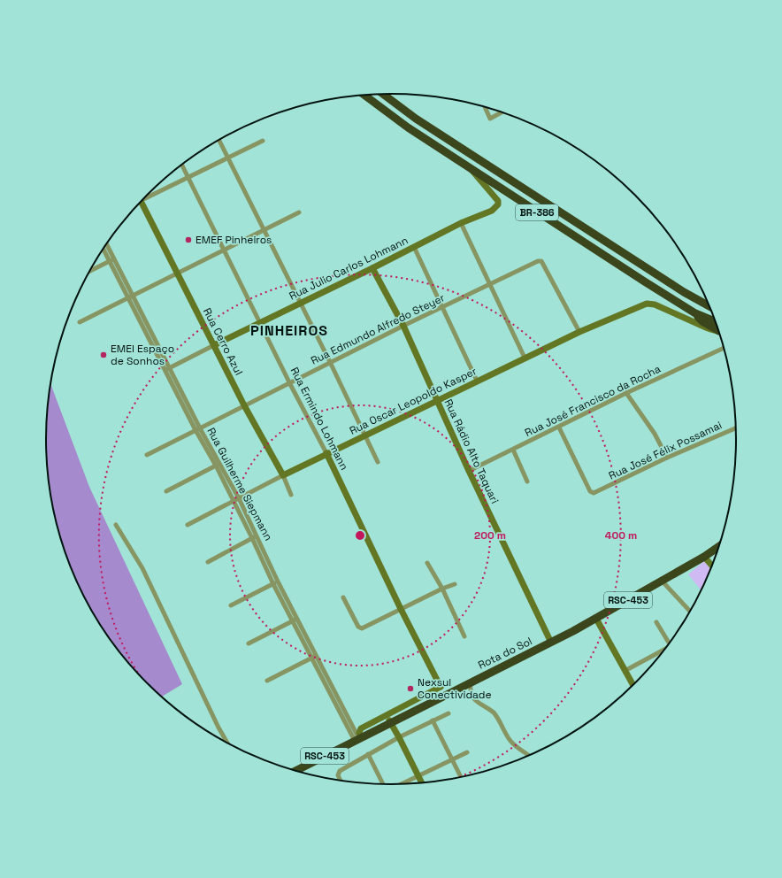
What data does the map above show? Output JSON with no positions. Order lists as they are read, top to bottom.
{
  "streets": {
    "highway": ["BR-386", "RSC-453", "Rota do Sol"],
    "street": [
      "Rua Julio Carlos Lohmann",
      "Rua Edmundo Alfredo Steyer",
      "Rua Cerro Azul",
      "Rua Oscar Leopoldo Kasper",
      "Rua José Francisco da Rocha",
      "Rua Ermindo Lohmann",
      "Rua José Félix Possamai",
      "Rua Rádio Alto Taquari",
      "Rua Guilherme Siepmann"
    ]
  },
  "crossings": [
    ["BR-386", "Rua Julio Carlos Lohmann"],
    ["Rua Julio Carlos Lohmann", "Rua Cerro Azul"],
    ["Rua Julio Carlos Lohmann", "Rua Ermindo Lohmann"],
    ["Rua Julio Carlos Lohmann", "Rua Rádio Alto Taquari"],
    ["Rua Julio Carlos Lohmann", "Rua Guilherme Siepmann"],
    ["Rua Edmundo Alfredo Steyer", "Rua Cerro Azul"],
    ["Rua Edmundo Alfredo Steyer", "Rua Oscar Leopoldo Kasper"],
    ["Rua Edmundo Alfredo Steyer", "Rua Ermindo Lohmann"],
    ["Rua Edmundo Alfredo Steyer", "Rua Rádio Alto Taquari"],
    ["Rua Edmundo Alfredo Steyer", "Rua Guilherme Siepmann"],
    ["Rua Cerro Azul", "Rua Oscar Leopoldo Kasper"],
    ["Rua Oscar Leopoldo Kasper", "Rua Ermindo Lohmann"],
    ["Rua Oscar Leopoldo Kasper", "Rua Rádio Alto Taquari"],
    ["Rua Oscar Leopoldo Kasper", "Rua Guilherme Siepmann"],
    ["Rua José Francisco da Rocha", "Rua José Félix Possamai"],
    ["Rua José Francisco da Rocha", "Rua Rádio Alto Taquari"],
    ["Rua Rádio Alto Taquari", "Rota do Sol"],
    ["Rua Guilherme Siepmann", "Rota do Sol"]
  ],
  "districts": ["PINHEIROS"],
  "places": ["EMEF Pinheiros", "EMEI Espaço de Sonhos", "Nexsul Conectividade"],
  "rings": ["200 m", "400 m"]
}
